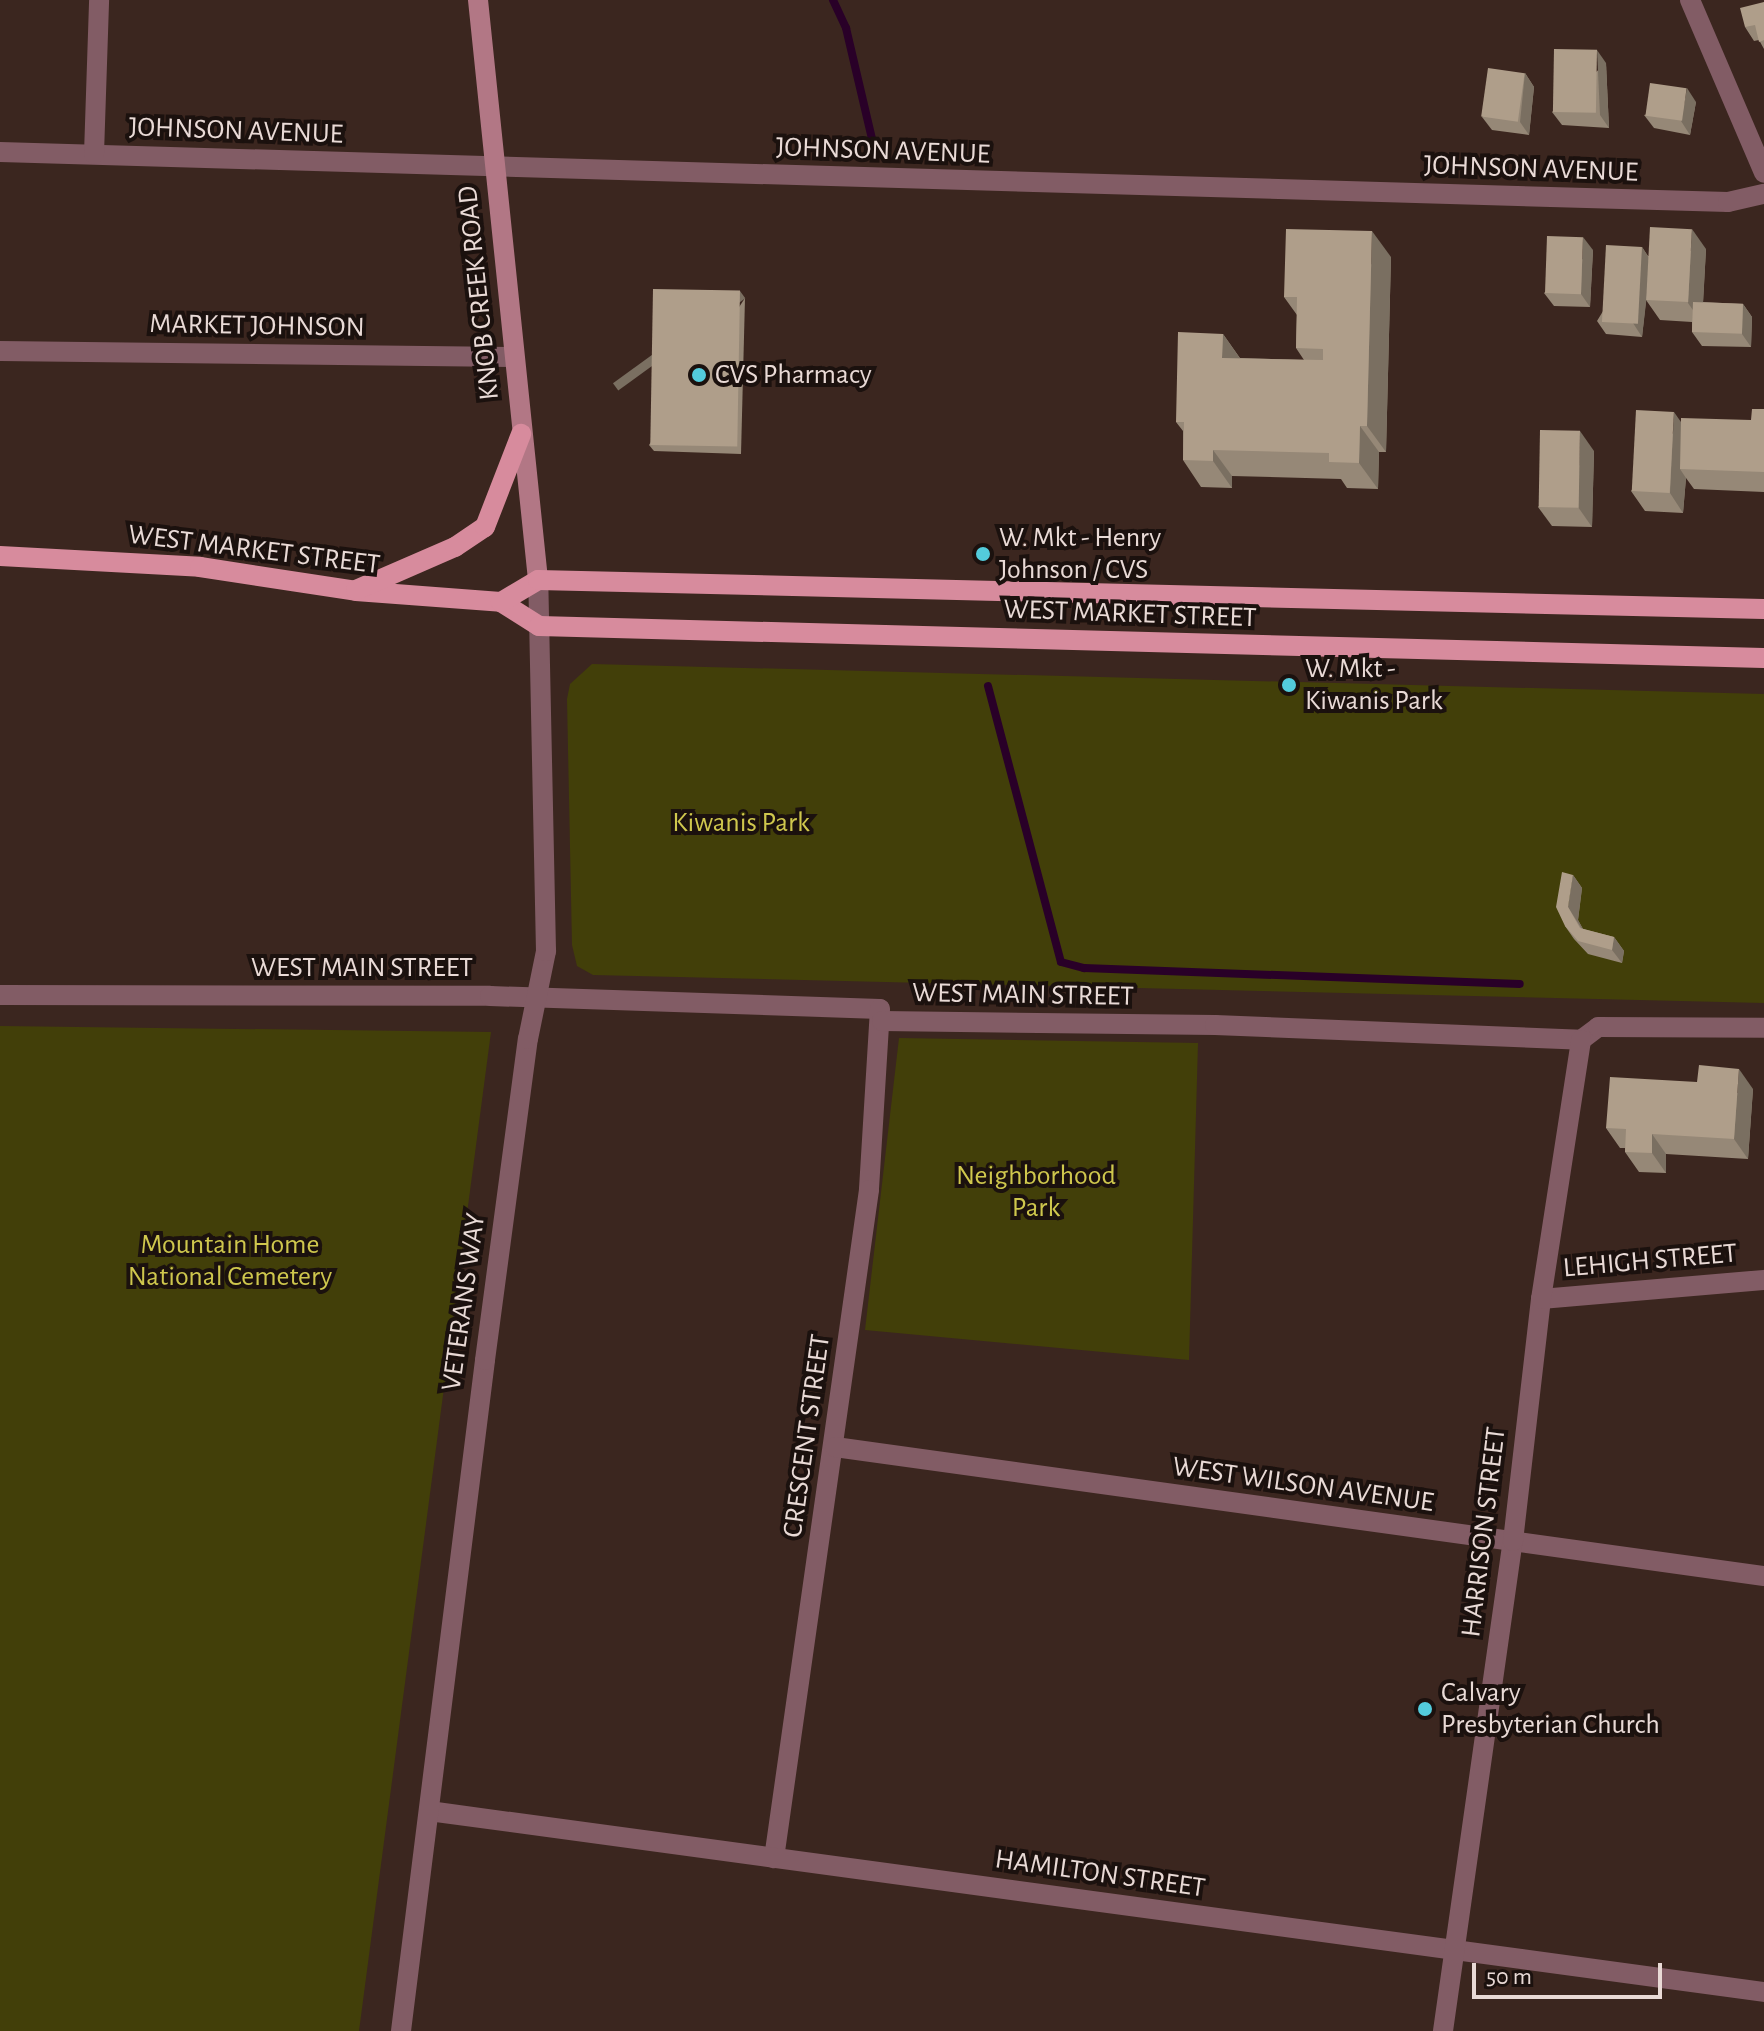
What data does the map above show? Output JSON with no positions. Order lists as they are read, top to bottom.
{
  "streets": {
    "main road": ["KNOB CREEK ROAD", "WEST MARKET STREET"],
    "street": [
      "JOHNSON AVENUE",
      "MARKET JOHNSON",
      "WEST MAIN STREET",
      "LEHIGH STREET",
      "VETERANS WAY",
      "CRESCENT STREET",
      "WEST WILSON AVENUE",
      "HARRISON STREET",
      "HAMILTON STREET"
    ]
  },
  "crossings": [
    ["JOHNSON AVENUE", "KNOB CREEK ROAD"],
    ["KNOB CREEK ROAD", "MARKET JOHNSON"],
    ["KNOB CREEK ROAD", "WEST MARKET STREET"],
    ["KNOB CREEK ROAD", "VETERANS WAY"],
    ["WEST MARKET STREET", "VETERANS WAY"],
    ["WEST MAIN STREET", "VETERANS WAY"],
    ["WEST MAIN STREET", "CRESCENT STREET"],
    ["WEST MAIN STREET", "HARRISON STREET"],
    ["LEHIGH STREET", "HARRISON STREET"],
    ["VETERANS WAY", "HAMILTON STREET"],
    ["CRESCENT STREET", "WEST WILSON AVENUE"],
    ["CRESCENT STREET", "HAMILTON STREET"],
    ["WEST WILSON AVENUE", "HARRISON STREET"],
    ["HARRISON STREET", "HAMILTON STREET"]
  ],
  "parks": ["Kiwanis Park", "Neighborhood Park", "Mountain Home National Cemetery"],
  "places": [
    "CVS Pharmacy",
    "W. Mkt - Henry Johnson / CVS",
    "W. Mkt - Kiwanis Park",
    "Calvary Presbyterian Church"
  ],
  "scale_bar": "50 m"
}
